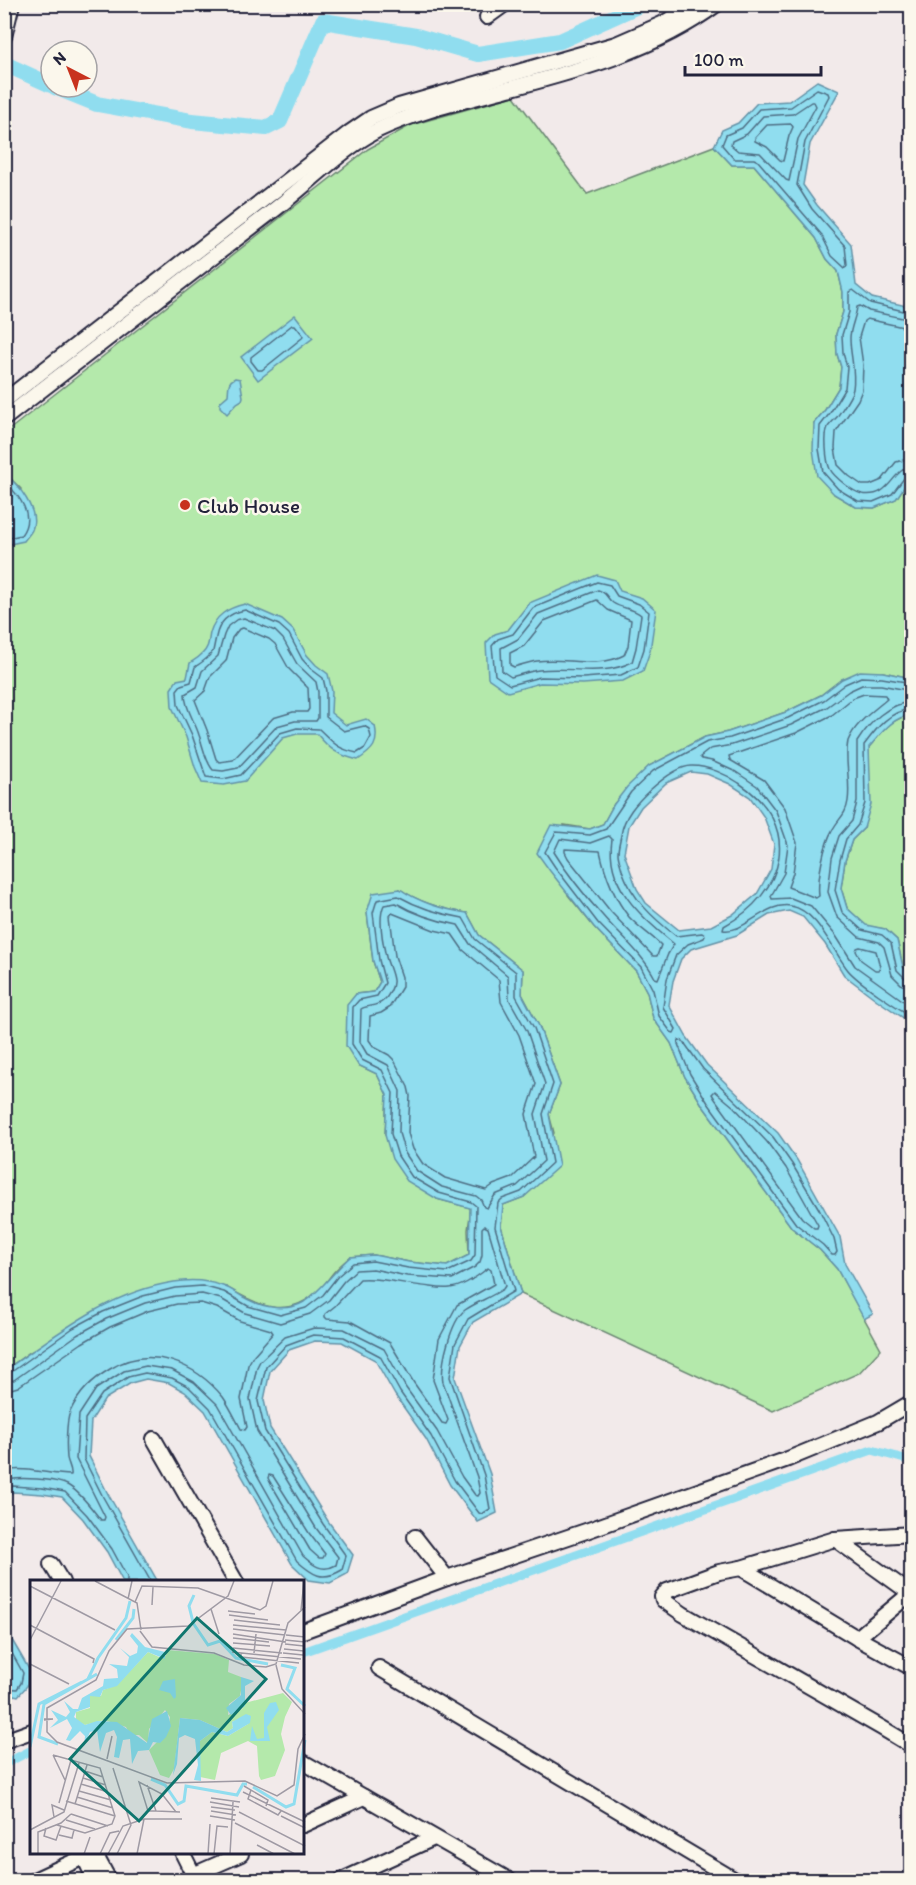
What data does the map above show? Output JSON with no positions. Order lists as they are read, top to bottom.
{
  "places": ["Club House"],
  "scale_bar": "100 m",
  "north": "top left"
}
